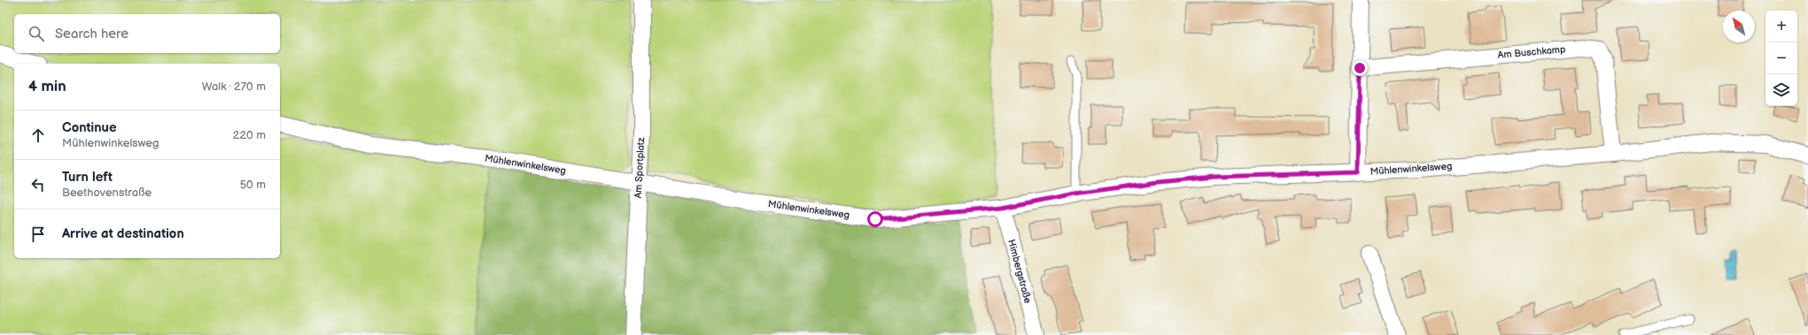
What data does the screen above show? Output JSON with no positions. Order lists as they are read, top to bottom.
{
  "streets": {
    "street": [
      "Am Buschkamp",
      "Mühlenwinkelsweg",
      "Am Sportplatz",
      "Himbergstraße"
    ]
  },
  "crossings": [
    ["Am Buschkamp", "Mühlenwinkelsweg"],
    ["Mühlenwinkelsweg", "Am Sportplatz"],
    ["Mühlenwinkelsweg", "Himbergstraße"]
  ],
  "north": "top left",
  "page": {
    "map_buttons": ["+", "−"],
    "search": "Search here",
    "heading": ["4 min", "Walk · 270 m"],
    "list": [
      ["Continue", "Mühlenwinkelsweg", "220 m"],
      ["Turn left", "Beethovenstraße", "50 m"],
      "Arrive at destination"
    ]
  }
}
